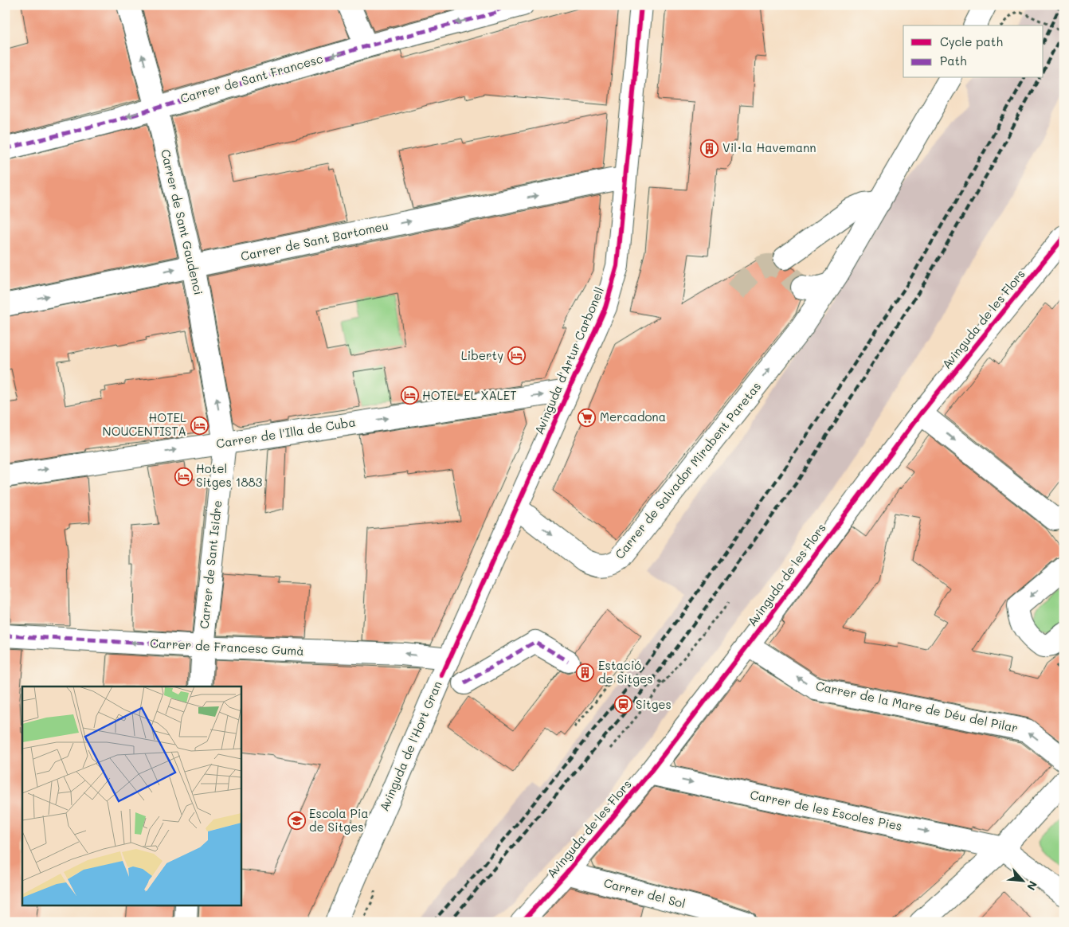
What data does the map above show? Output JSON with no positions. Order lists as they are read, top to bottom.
{
  "streets": {
    "street": [
      "Carrer de Sant Francesc",
      "Carrer de Sant Gaudenci",
      "Carrer de Sant Bartomeu",
      "Avinguda de les Flors",
      "Avinguda d'Artur Carbonell",
      "Carrer de l'Illa de Cuba",
      "Carrer de Salvador Mirabent Paretas",
      "Carrer de Sant Isidre",
      "Carrer de Francesc Gumà",
      "Carrer de la Mare de Déu del Pilar",
      "Avinguda de l'Hort Gran",
      "Carrer de les Escoles Pies",
      "Carrer del Sol"
    ]
  },
  "crossings": [
    ["Carrer de Sant Francesc", "Carrer de Sant Gaudenci"],
    ["Carrer de Sant Gaudenci", "Carrer de Sant Bartomeu"],
    ["Carrer de Sant Gaudenci", "Carrer de l'Illa de Cuba"],
    ["Carrer de Sant Gaudenci", "Carrer de Sant Isidre"],
    ["Carrer de Sant Bartomeu", "Avinguda d'Artur Carbonell"],
    ["Avinguda de les Flors", "Carrer de la Mare de Déu del Pilar"],
    ["Avinguda de les Flors", "Carrer de les Escoles Pies"],
    ["Avinguda de les Flors", "Carrer del Sol"],
    ["Avinguda d'Artur Carbonell", "Carrer de l'Illa de Cuba"],
    ["Avinguda d'Artur Carbonell", "Carrer de Salvador Mirabent Paretas"],
    ["Avinguda d'Artur Carbonell", "Carrer de Francesc Gumà"],
    ["Avinguda d'Artur Carbonell", "Avinguda de l'Hort Gran"],
    ["Carrer de l'Illa de Cuba", "Carrer de Sant Isidre"],
    ["Carrer de Sant Isidre", "Carrer de Francesc Gumà"],
    ["Carrer de Francesc Gumà", "Avinguda de l'Hort Gran"]
  ],
  "one_way": [
    "Carrer de Sant Francesc",
    "Carrer de Sant Gaudenci",
    "Carrer de Sant Bartomeu",
    "Carrer de l'Illa de Cuba",
    "Carrer de Salvador Mirabent Paretas",
    "Carrer de Francesc Gumà",
    "Carrer de la Mare de Déu del Pilar",
    "Carrer de les Escoles Pies"
  ],
  "places": {
    "building": ["Vil·la Havemann", "Estació de Sitges"],
    "hotel": [
      "Liberty",
      "HOTEL EL XALET",
      "HOTEL NOUCENTISTA",
      "Hotel Sitges 1883"
    ],
    "supermarket": ["Mercadona"],
    "station": ["Sitges"],
    "school or university": ["Escola Pia de Sitges"]
  },
  "legend": ["Cycle path", "Path"],
  "north": "bottom right"
}
